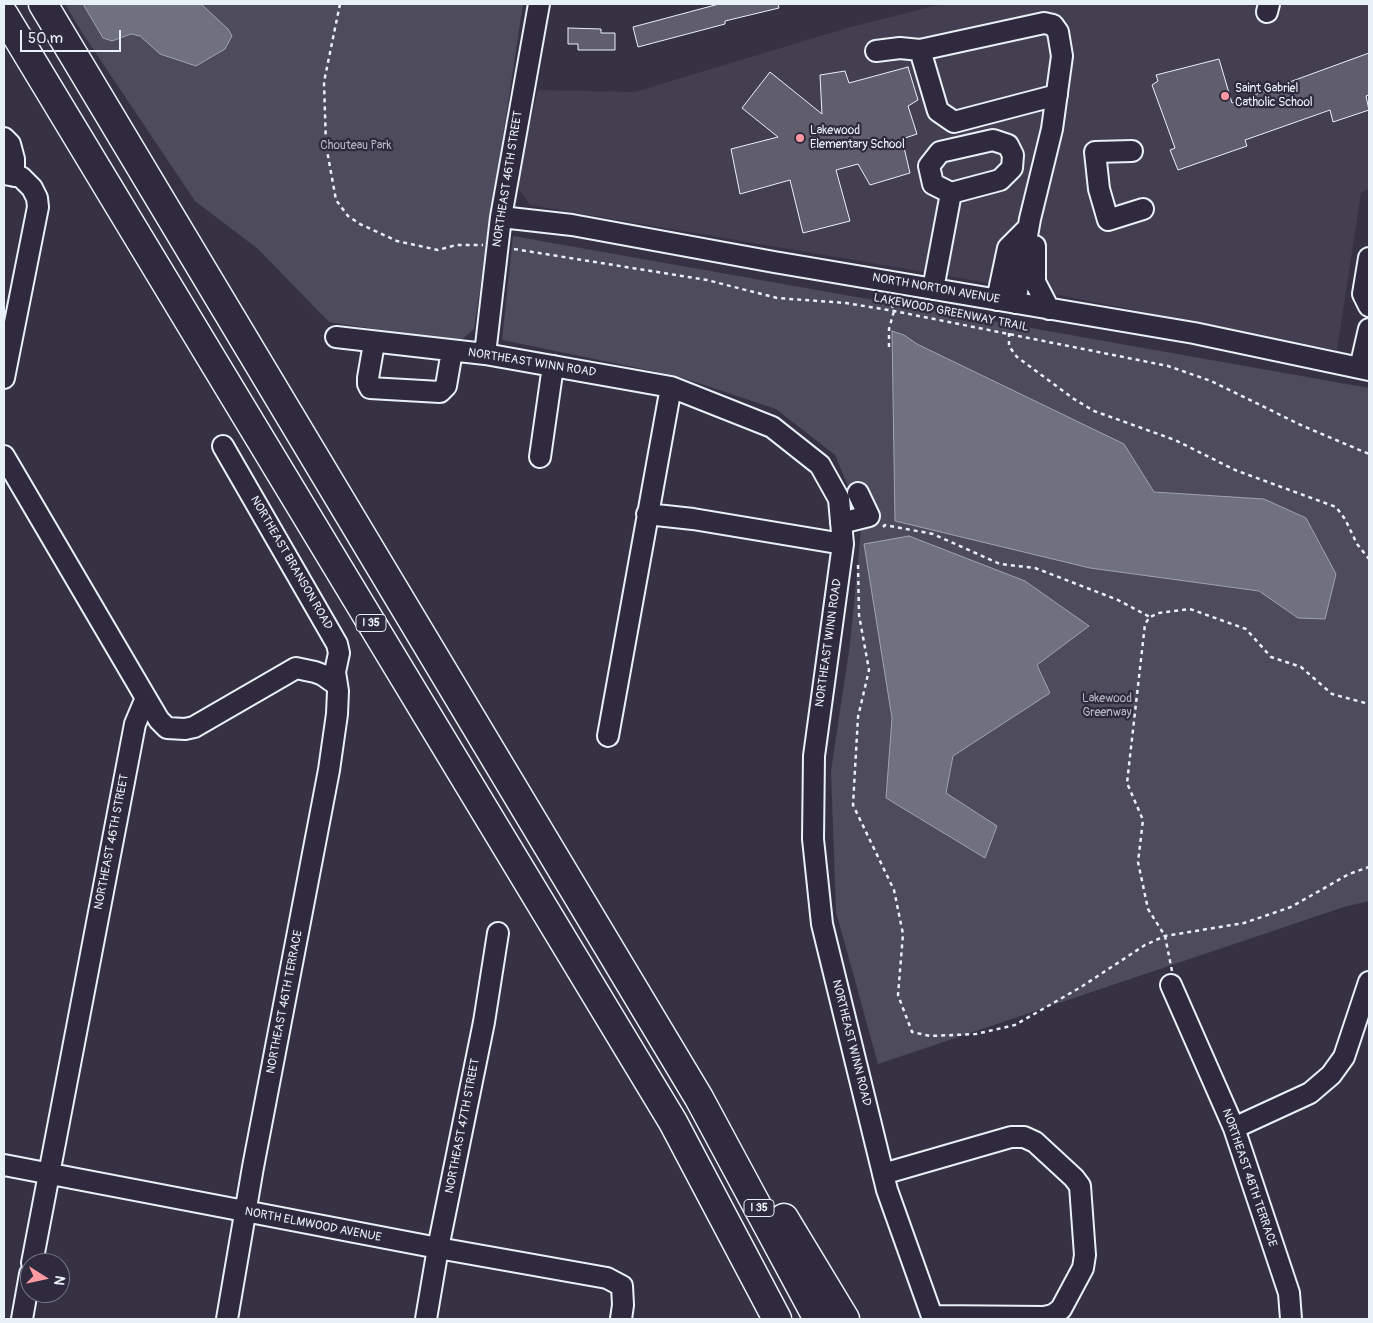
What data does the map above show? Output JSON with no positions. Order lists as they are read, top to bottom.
{
  "streets": {
    "highway": ["I 35"],
    "street": [
      "NORTHEAST 46TH STREET",
      "NORTH NORTON AVENUE",
      "NORTHEAST WINN ROAD",
      "NORTHEAST BRANSON ROAD",
      "NORTHEAST 46TH TERRACE",
      "NORTHEAST 47TH STREET",
      "NORTHEAST 48TH TERRACE",
      "NORTH ELMWOOD AVENUE"
    ],
    "path": ["LAKEWOOD GREENWAY TRAIL"]
  },
  "crossings": [
    ["NORTHEAST 46TH STREET", "NORTH NORTON AVENUE"],
    ["NORTHEAST 46TH STREET", "NORTHEAST WINN ROAD"],
    ["NORTHEAST 46TH STREET", "NORTH ELMWOOD AVENUE"],
    ["NORTHEAST BRANSON ROAD", "NORTHEAST 46TH TERRACE"],
    ["NORTHEAST 46TH TERRACE", "NORTH ELMWOOD AVENUE"],
    ["NORTHEAST 47TH STREET", "NORTH ELMWOOD AVENUE"]
  ],
  "parks": ["Chouteau Park", "Lakewood Greenway"],
  "places": ["Saint Gabriel Catholic School", "Lakewood Elementary School"],
  "scale_bar": "50 m",
  "north": "right"
}
